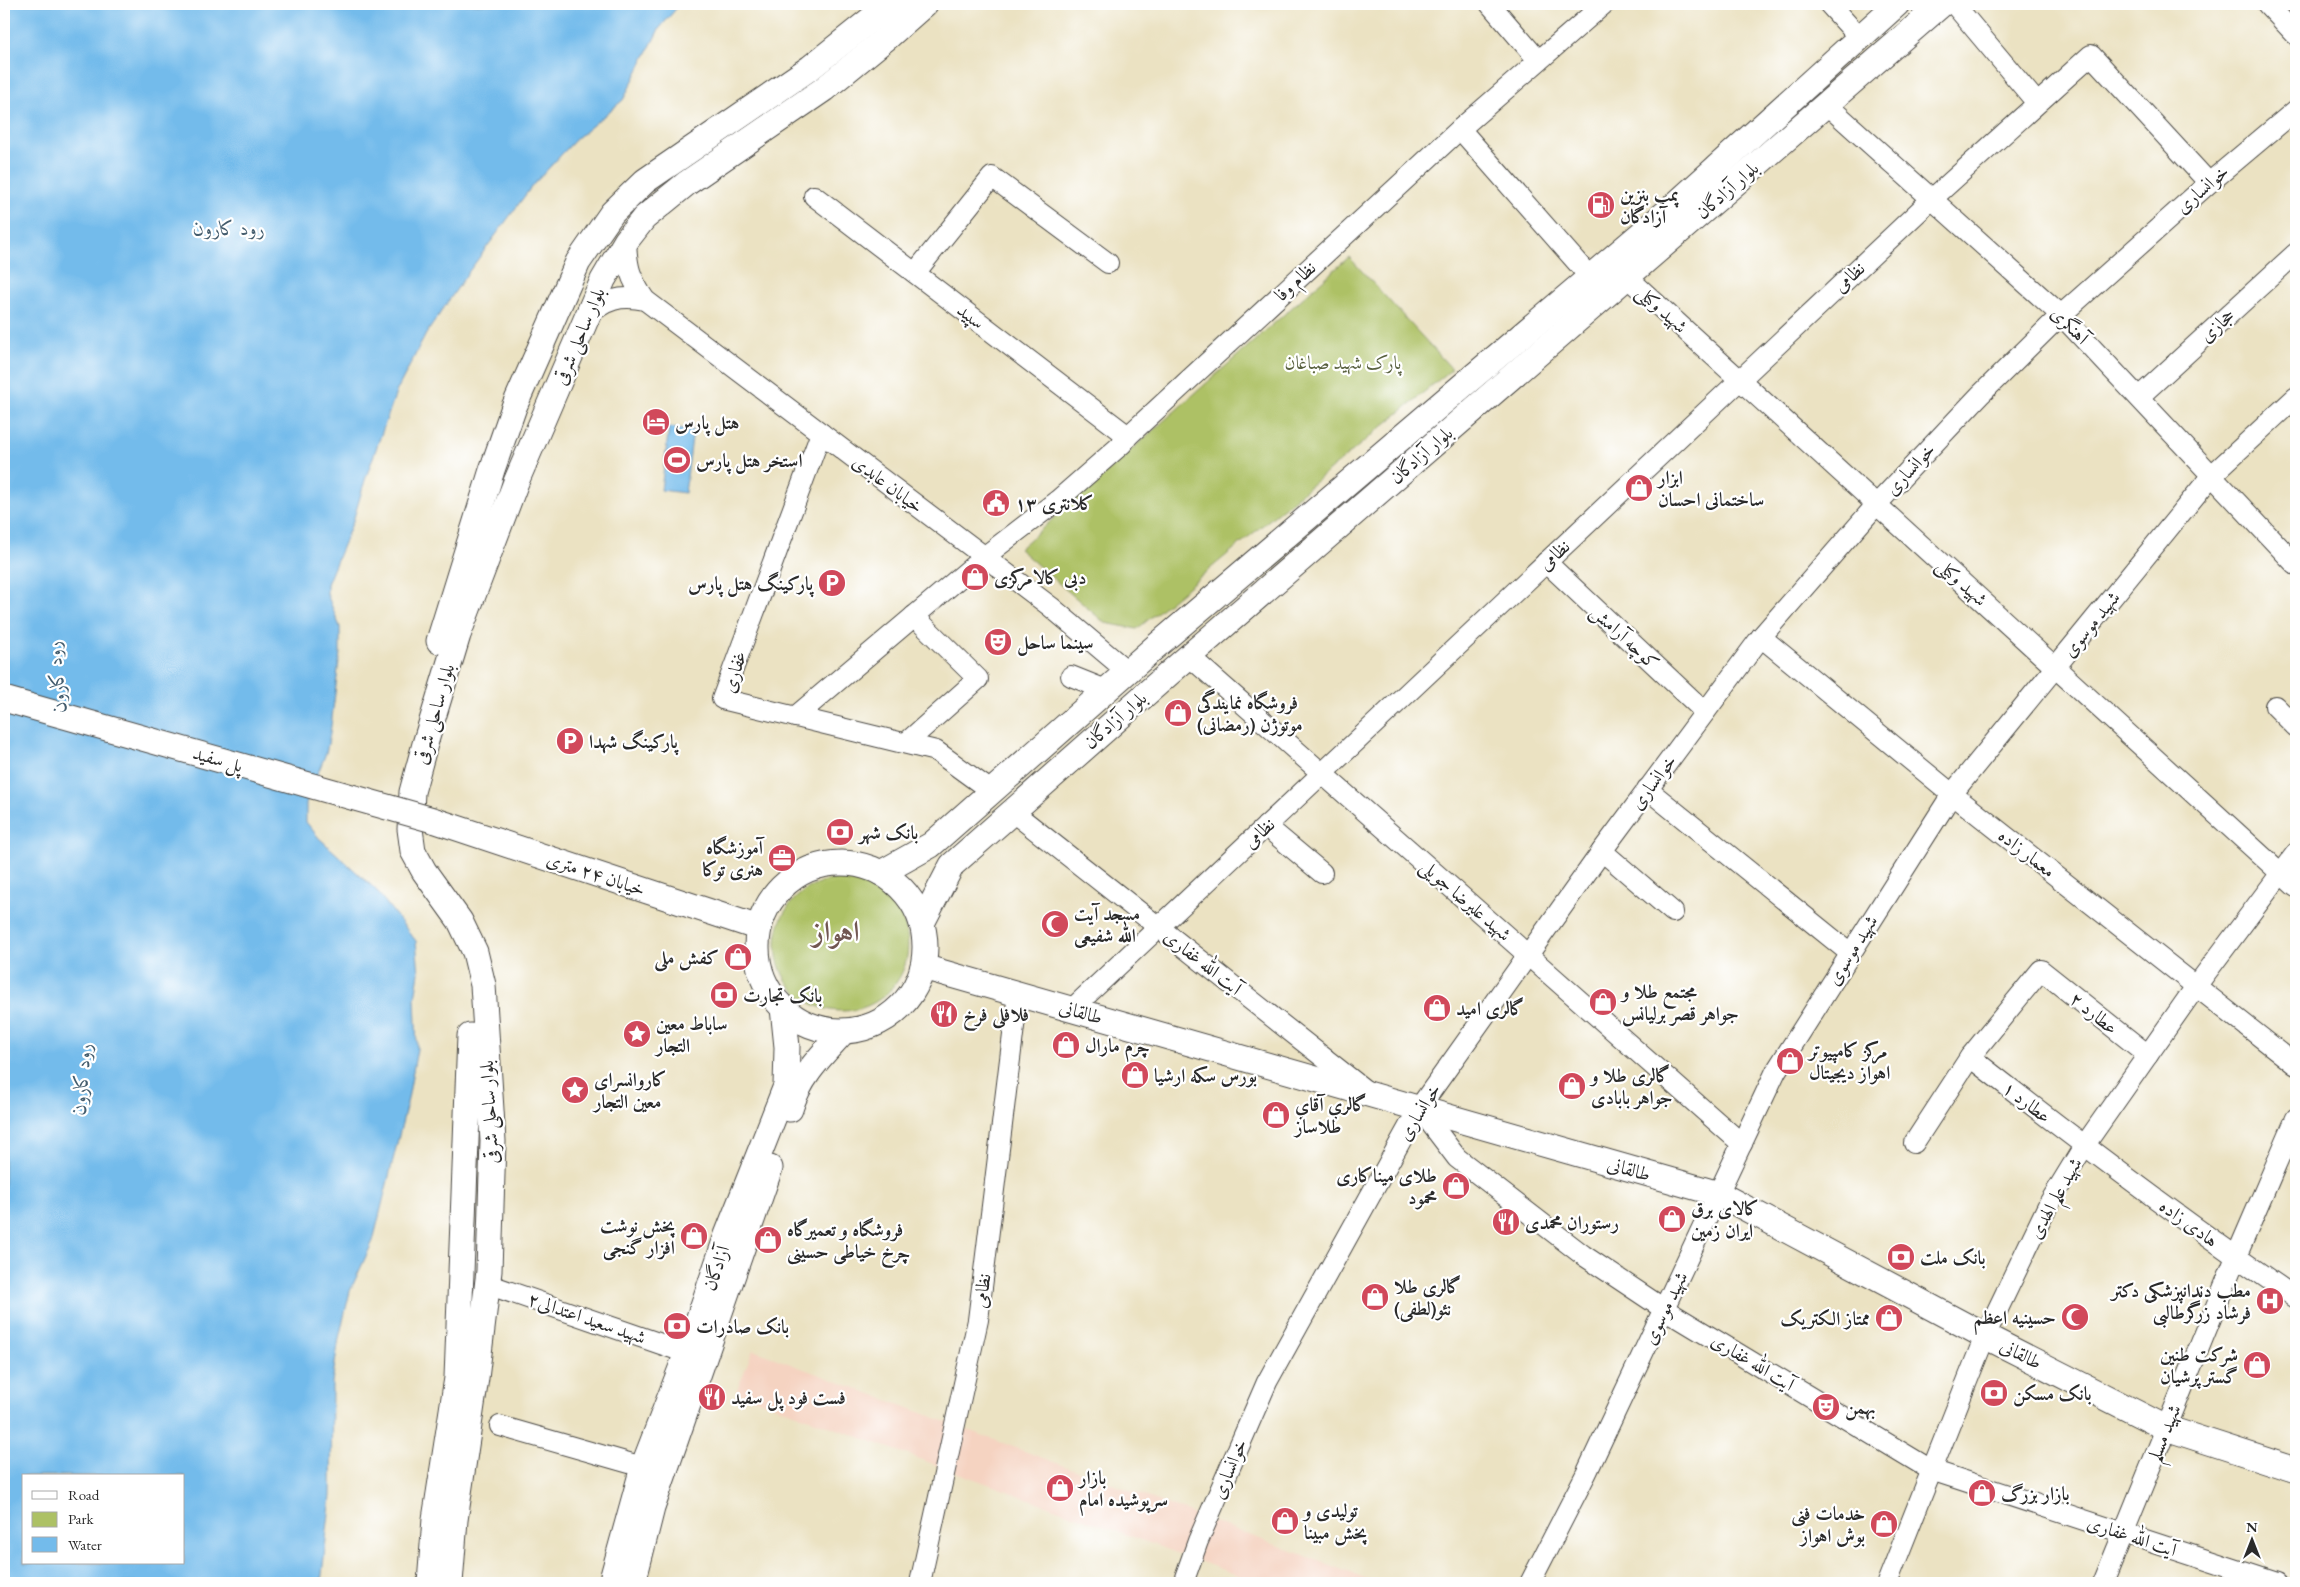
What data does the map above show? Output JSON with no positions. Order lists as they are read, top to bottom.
{
  "streets": {
    "main road": [
      "بلوار آزادگان",
      "بلوار ساحلی شرقی",
      "پل سفید",
      "خیابان ۲۴ متری",
      "طالقانی",
      "آزادگان"
    ],
    "street": [
      "خوانساری",
      "نظامی",
      "نظام وفا",
      "شهید وکیلی",
      "سپید",
      "آهنگری",
      "حجازی",
      "خیابان عابدی",
      "شهید موسوی",
      "کوچه آرامش",
      "غفاری",
      "معمار زاده",
      "شهید علیرضا جویلی",
      "آیت الله غفاری",
      "عطارد ۲",
      "عطارد ۱",
      "شهید علم الهدی",
      "هادی زاده",
      "شهید سعید اعتدالی۲",
      "شهید مسلم"
    ]
  },
  "crossings": [
    ["خوانساری", "نظامی"],
    ["خوانساری", "شهید وکیلی"],
    ["خوانساری", "آهنگری"],
    ["خوانساری", "کوچه آرامش"],
    ["خوانساری", "معمار زاده"],
    ["خوانساری", "شهید علیرضا جویلی"],
    ["خوانساری", "آیت الله غفاری"],
    ["خوانساری", "طالقانی"],
    ["بلوار آزادگان", "شهید وکیلی"],
    ["بلوار آزادگان", "آهنگری"],
    ["بلوار آزادگان", "خیابان عابدی"],
    ["بلوار آزادگان", "غفاری"],
    ["بلوار آزادگان", "خیابان ۲۴ متری"],
    ["بلوار آزادگان", "شهید علیرضا جویلی"],
    ["بلوار آزادگان", "آیت الله غفاری"],
    ["بلوار آزادگان", "طالقانی"],
    ["بلوار آزادگان", "آزادگان"],
    ["نظامی", "شهید وکیلی"],
    ["نظامی", "آهنگری"],
    ["نظامی", "کوچه آرامش"],
    ["نظامی", "شهید علیرضا جویلی"],
    ["نظامی", "آیت الله غفاری"],
    ["نظامی", "طالقانی"],
    ["نظام وفا", "سپید"],
    ["نظام وفا", "خیابان عابدی"],
    ["نظام وفا", "غفاری"],
    ["شهید وکیلی", "شهید موسوی"],
    ["شهید وکیلی", "شهید علم الهدی"],
    ["آهنگری", "حجازی"],
    ["آهنگری", "شهید موسوی"],
    ["بلوار ساحلی شرقی", "شهید سعید اعتدالی۲"],
    ["خیابان عابدی", "غفاری"],
    ["شهید موسوی", "معمار زاده"],
    ["شهید موسوی", "شهید علیرضا جویلی"],
    ["شهید موسوی", "آیت الله غفاری"],
    ["شهید موسوی", "طالقانی"],
    ["پل سفید", "خیابان ۲۴ متری"],
    ["معمار زاده", "شهید علم الهدی"],
    ["خیابان ۲۴ متری", "طالقانی"],
    ["خیابان ۲۴ متری", "آزادگان"],
    ["آیت الله غفاری", "طالقانی"],
    ["آیت الله غفاری", "شهید علم الهدی"],
    ["آیت الله غفاری", "شهید مسلم"],
    ["طالقانی", "شهید علم الهدی"],
    ["طالقانی", "آزادگان"],
    ["طالقانی", "شهید مسلم"],
    ["عطارد ۲", "عطارد ۱"],
    ["عطارد ۲", "شهید علم الهدی"],
    ["عطارد ۱", "شهید علم الهدی"],
    ["عطارد ۱", "هادی زاده"],
    ["شهید علم الهدی", "هادی زاده"],
    ["هادی زاده", "شهید مسلم"],
    ["آزادگان", "شهید سعید اعتدالی۲"]
  ],
  "districts": ["اهواز"],
  "water": ["رود کارون"],
  "parks": ["پارک شهید صباغان"],
  "places": {
    "fuel station": ["پمپ بنزین آزادگان"],
    "hotel": ["هتل پارس"],
    "sports": ["استخر هتل پارس"],
    "shop": [
      "ابزار ساختمانی احسان",
      "دبی کالامرکزی",
      "فروشگاه نمایندگی موتوژن (رمضانی)",
      "کفش ملی",
      "مجتمع طلا و جواهر قصر برليانس",
      "گالری امید",
      "چرم مارال",
      "مرکز کامپیوتر اهواز دیجیتال",
      "بورس سکه ارشیا",
      "گالری طلا و جواهر بابادی",
      "گالري آقاي طلاساز",
      "طلای میناکاری محمود",
      "کالای برق ایران زمین",
      "پخش نوشت افزار گنجی",
      "فروشگاه و تعمیرگاه چرخ خیاطی حسینی",
      "گالری طلا نئو(لطفی)",
      "ممتاز الکتریک",
      "شرکت طنین گستر پرشیان",
      "بازار سرپوشیده امام",
      "بازار بزرگ",
      "تولیدی و پخش مبینا",
      "خدمات فنی بوش اهواز"
    ],
    "public building": ["کلانتری ۱۳"],
    "parking": ["پارکینگ هتل پارس", "پارکینگ شهدا"],
    "theatre": ["سینما ساحل", "بهمن"],
    "bank": [
      "بانک شهر",
      "بانک تجارت",
      "بانک ملت",
      "بانک صادرات",
      "بانک مسکن"
    ],
    "office": ["آموزشگاه هنری توکا"],
    "mosque": ["مسجد آیت الله شفیعی", "حسینیه اعظم"],
    "restaurant": ["فلافلی فرخ", "رستوران محمدی", "فست فود پل سفید"],
    "place": ["ساباط معین التجار", "کاروانسرای معین التجار"],
    "hospital": ["مطب دندانپزشکی دکتر فرشاد زرگرطالبی"]
  },
  "legend": ["Road", "Park", "Water"],
  "north": "top"
}
